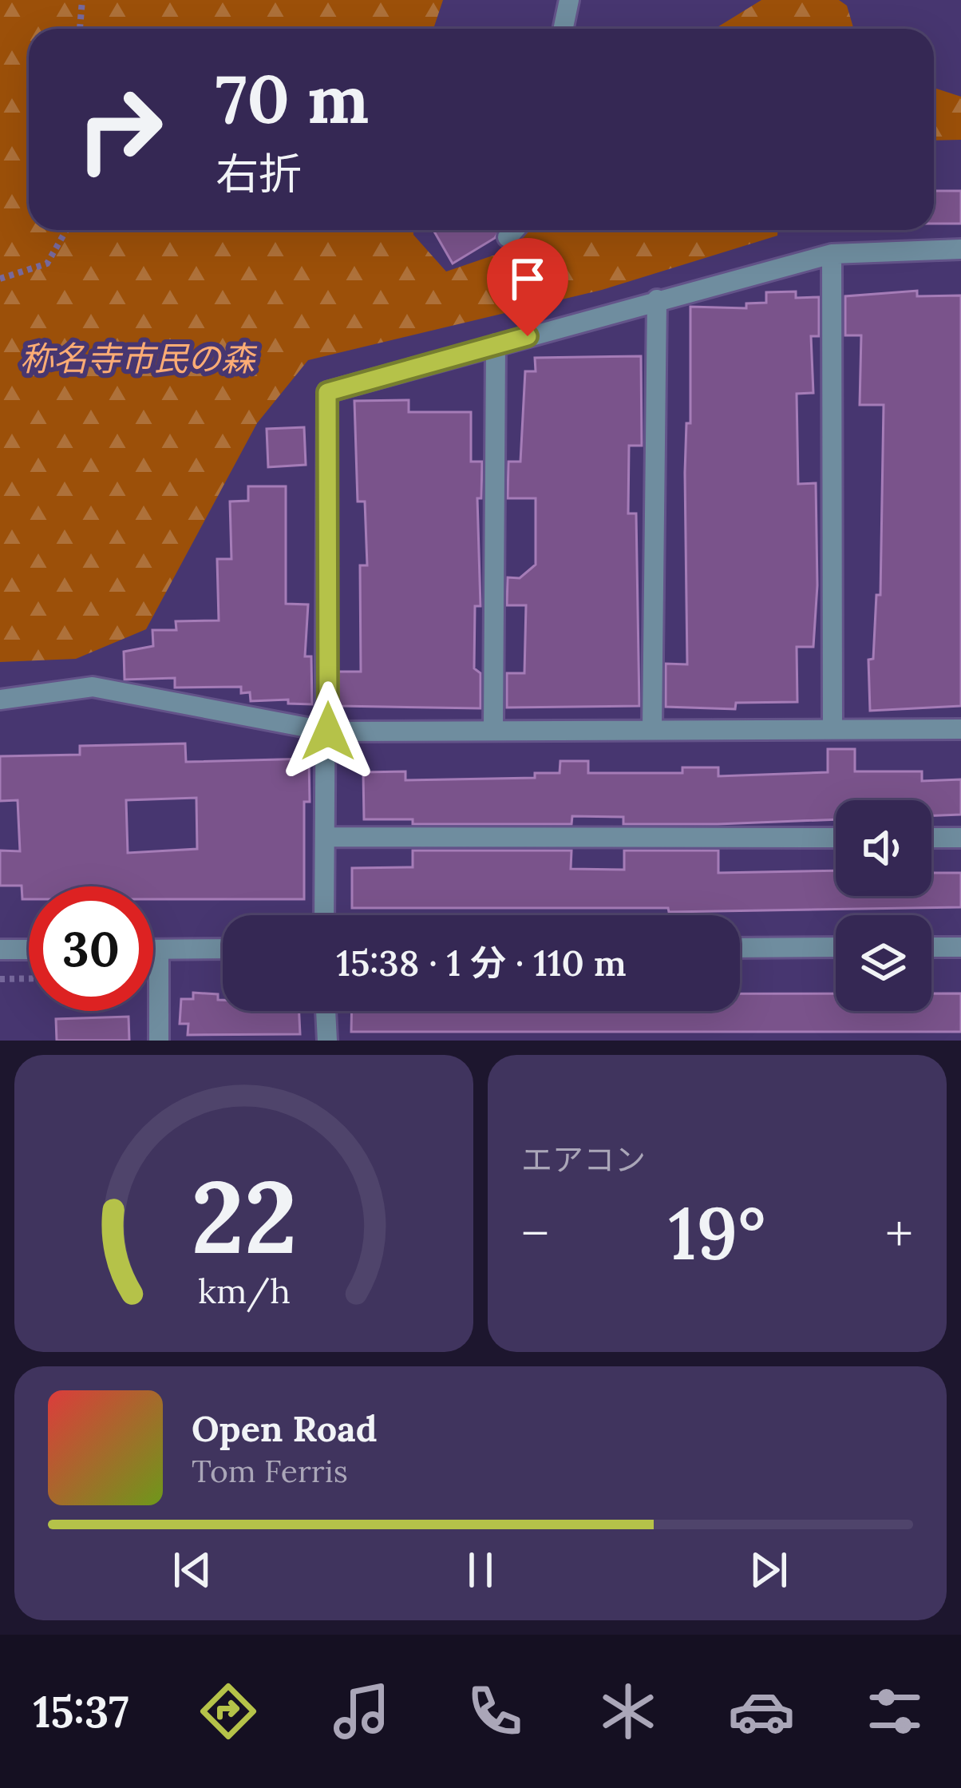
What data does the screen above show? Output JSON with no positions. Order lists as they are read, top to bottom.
{
  "parks": ["称名寺市民の森"],
  "page": {
    "turn": ["70 m", "右折"],
    "limit": "30",
    "trip": "15:38 · 1 分 · 110 m",
    "tile": "エアコン",
    "heat": ["−", "19°", "+"],
    "song": ["Open Road", "Tom Ferris"],
    "tabs": "15:37",
    "gauge": ["22", "km/h"]
  }
}
